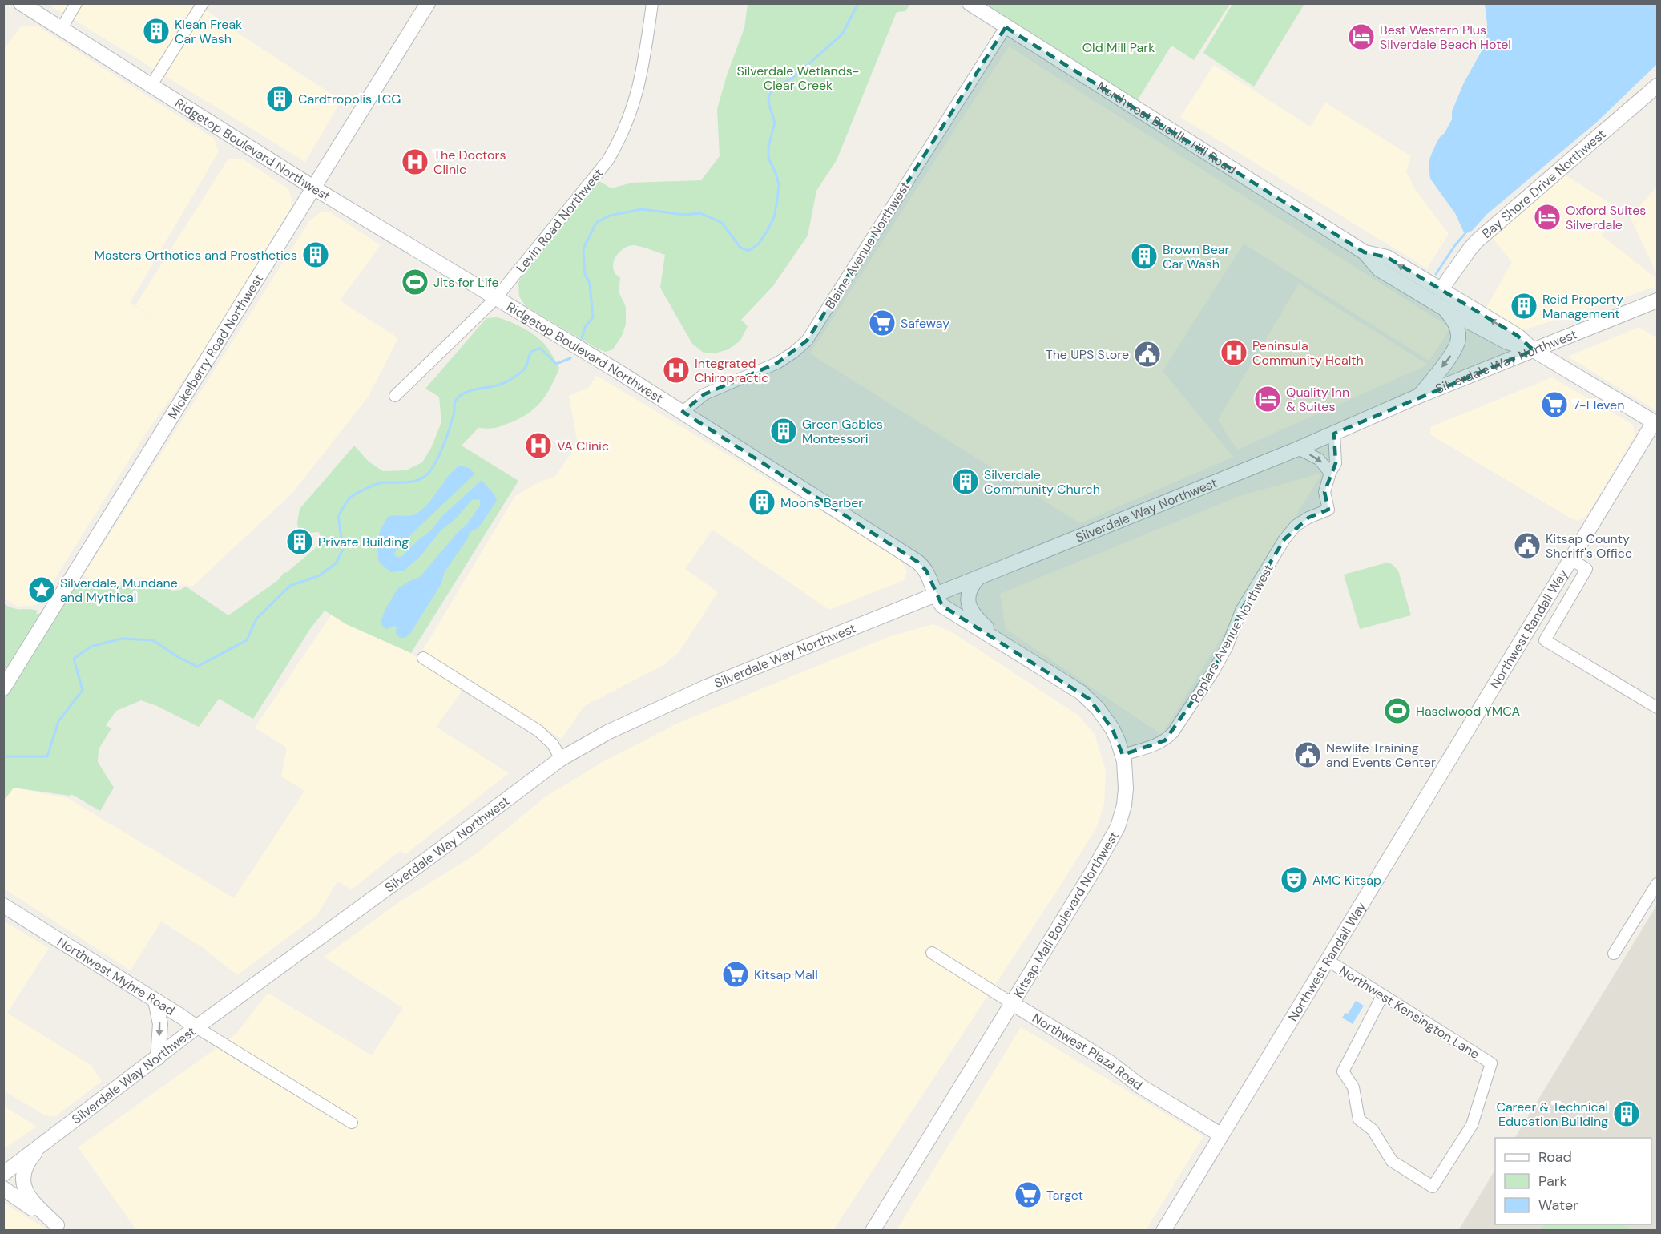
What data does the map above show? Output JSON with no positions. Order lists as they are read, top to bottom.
{
  "streets": {
    "main road": [
      "Northwest Bucklin Hill Road",
      "Ridgetop Boulevard Northwest",
      "Bay Shore Drive Northwest",
      "Mickelberry Road Northwest",
      "Silverdale Way Northwest",
      "Northwest Randall Way",
      "Kitsap Mall Boulevard Northwest",
      "Northwest Myhre Road",
      "Northwest Plaza Road"
    ],
    "street": [
      "Levin Road Northwest",
      "Blaine Avenue Northwest",
      "Poplars Avenue Northwest",
      "Northwest Kensington Lane"
    ]
  },
  "crossings": [
    ["Northwest Bucklin Hill Road", "Bay Shore Drive Northwest"],
    ["Northwest Bucklin Hill Road", "Blaine Avenue Northwest"],
    ["Northwest Bucklin Hill Road", "Silverdale Way Northwest"],
    ["Northwest Bucklin Hill Road", "Northwest Randall Way"],
    ["Ridgetop Boulevard Northwest", "Levin Road Northwest"],
    ["Ridgetop Boulevard Northwest", "Blaine Avenue Northwest"],
    ["Ridgetop Boulevard Northwest", "Mickelberry Road Northwest"],
    ["Ridgetop Boulevard Northwest", "Silverdale Way Northwest"],
    ["Ridgetop Boulevard Northwest", "Kitsap Mall Boulevard Northwest"],
    ["Silverdale Way Northwest", "Poplars Avenue Northwest"],
    ["Silverdale Way Northwest", "Kitsap Mall Boulevard Northwest"],
    ["Silverdale Way Northwest", "Northwest Myhre Road"],
    ["Northwest Randall Way", "Northwest Kensington Lane"],
    ["Northwest Randall Way", "Northwest Plaza Road"],
    ["Poplars Avenue Northwest", "Kitsap Mall Boulevard Northwest"],
    ["Kitsap Mall Boulevard Northwest", "Northwest Plaza Road"]
  ],
  "parks": ["Old Mill Park", "Silverdale Wetlands- Clear Creek"],
  "places": {
    "building": [
      "Klean Freak Car Wash",
      "Cardtropolis TCG",
      "Masters Orthotics and Prosthetics",
      "Brown Bear Car Wash",
      "Reid Property Management",
      "Green Gables Montessori",
      "Silverdale Community Church",
      "Moons Barber",
      "Private Building",
      "Career & Technical Education Building"
    ],
    "hotel": ["Best Western Plus Silverdale Beach Hotel", "Oxford Suites Silverdale", "Quality Inn & Suites"],
    "hospital": [
      "The Doctors Clinic",
      "Peninsula Community Health",
      "Integrated Chiropractic",
      "VA Clinic"
    ],
    "sports": ["Jits for Life", "Haselwood YMCA"],
    "supermarket": [
      "Safeway",
      "7-Eleven",
      "Kitsap Mall",
      "Target"
    ],
    "public building": ["The UPS Store", "Kitsap County Sheriff's Office", "Newlife Training and Events Center"],
    "place": ["Silverdale, Mundane and Mythical"],
    "theatre": ["AMC Kitsap"]
  },
  "legend": ["Road", "Park", "Water"]
}
